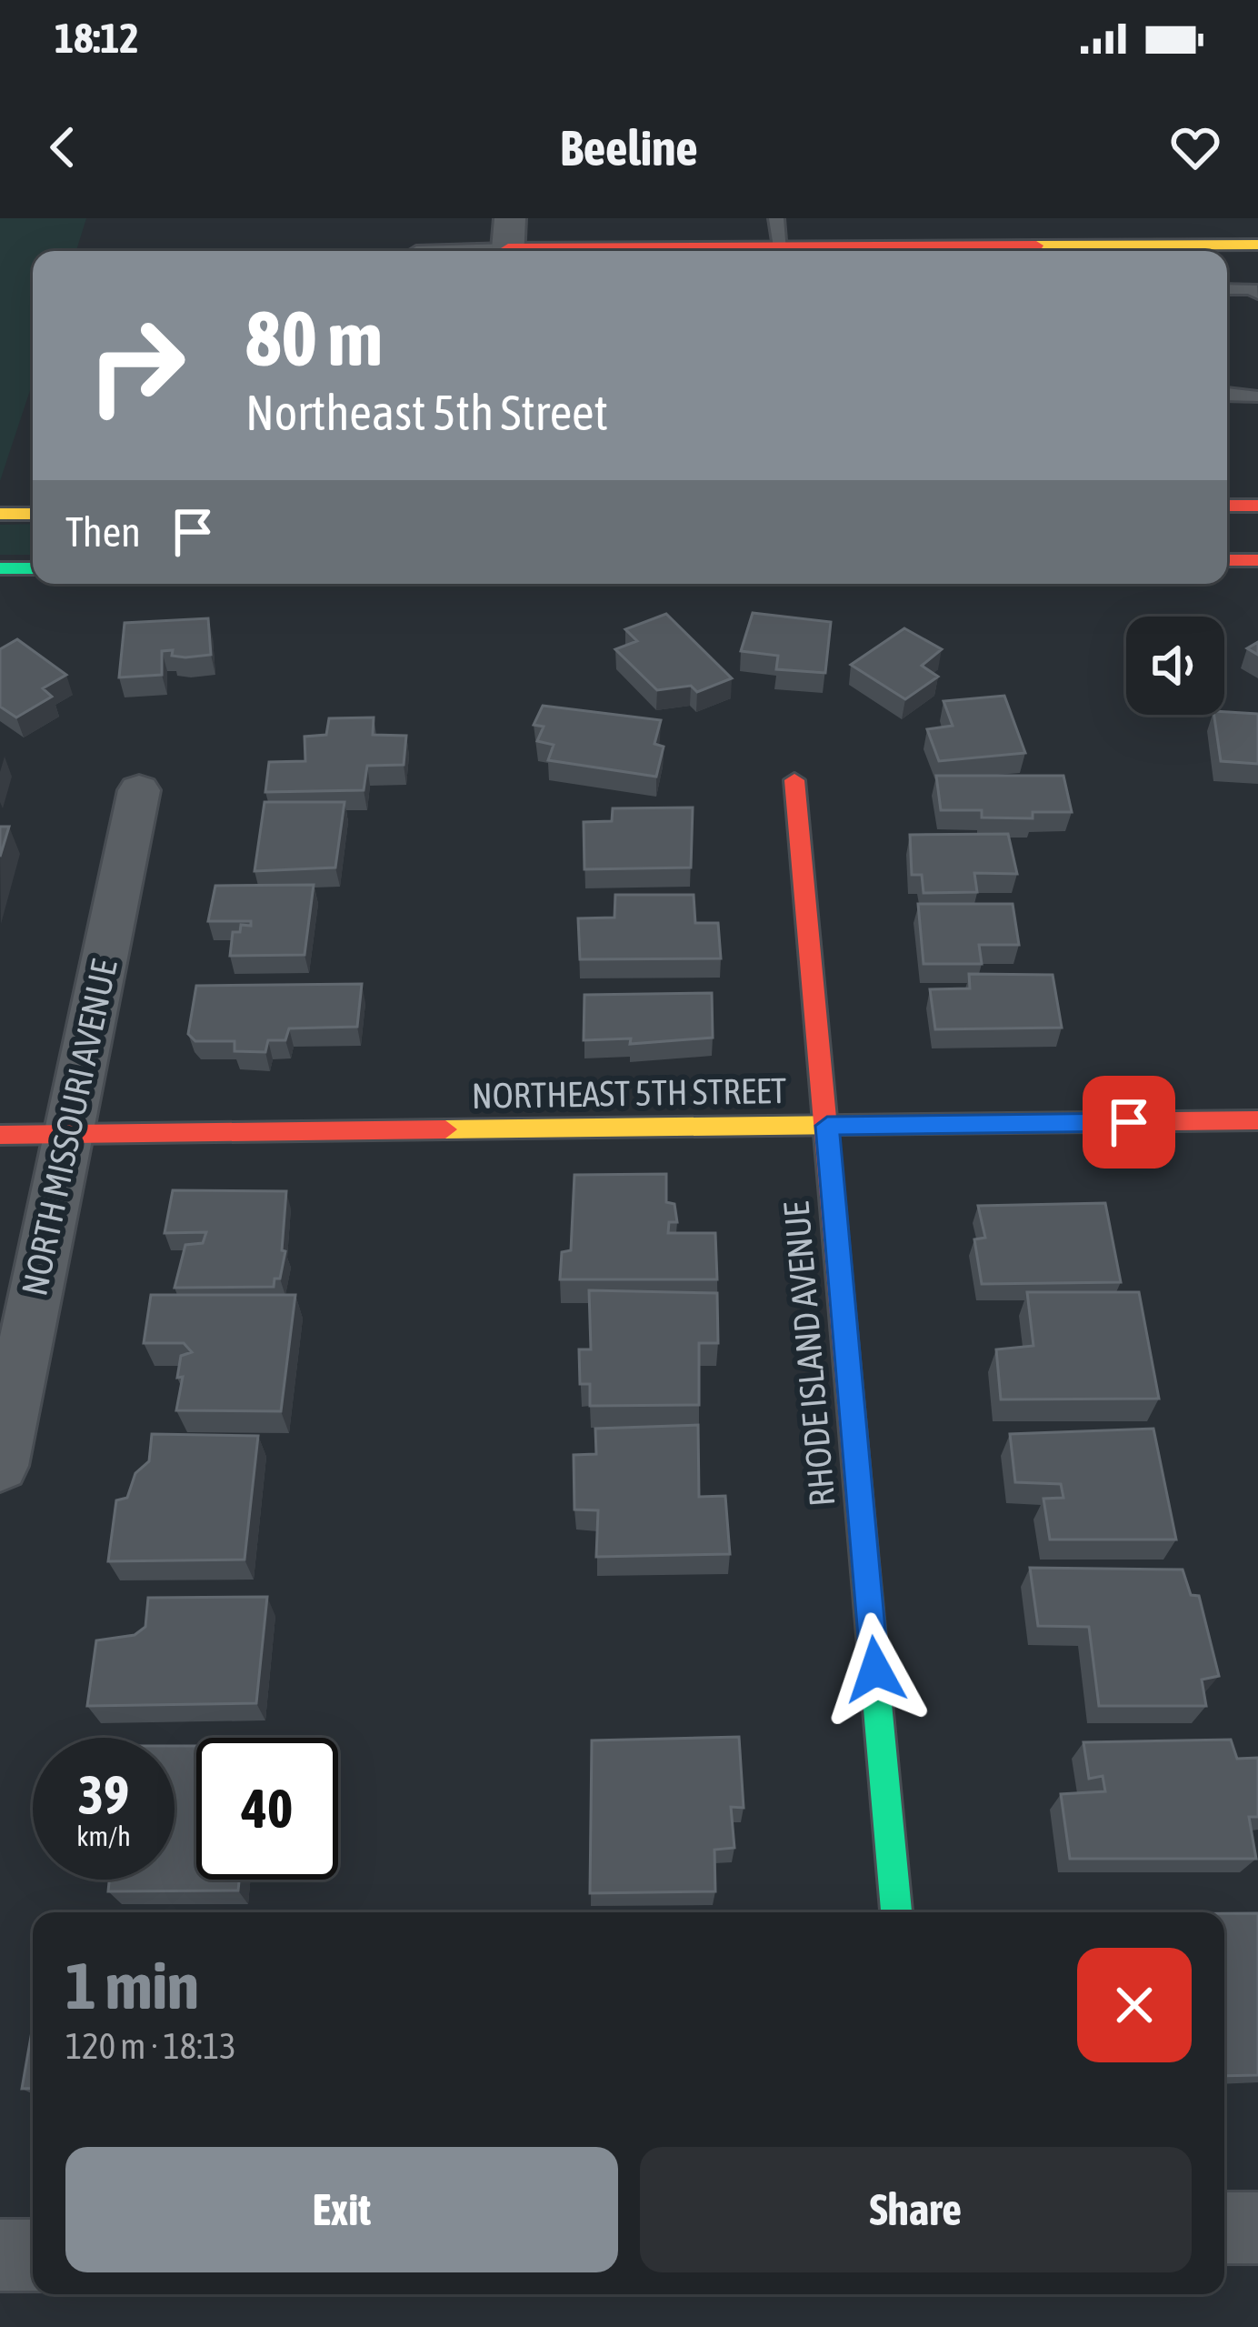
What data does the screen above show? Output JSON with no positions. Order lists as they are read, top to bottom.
{
  "streets": {
    "street": ["NORTHEAST 5TH STREET", "NORTH MISSOURI AVENUE", "RHODE ISLAND AVENUE"]
  },
  "crossings": [
    ["NORTHEAST 5TH STREET", "NORTH MISSOURI AVENUE"],
    ["NORTHEAST 5TH STREET", "RHODE ISLAND AVENUE"]
  ],
  "page": {
    "status": "18:12",
    "header": "Beeline",
    "turn": ["80 m", "Northeast 5th Street"],
    "then": "Then",
    "speed": "39 km/h",
    "limit": "40",
    "heading": ["1 min", "120 m · 18:13"],
    "buttons": ["Exit", "Share"]
  }
}
